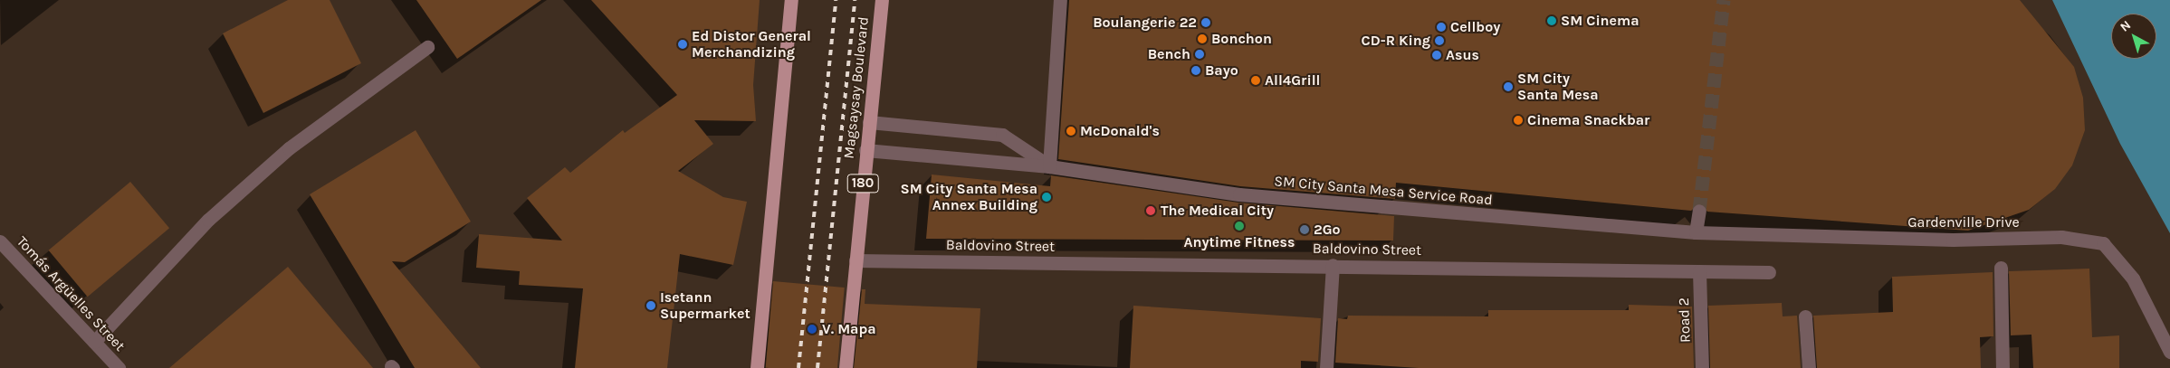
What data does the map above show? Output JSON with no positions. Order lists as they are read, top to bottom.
{
  "streets": {
    "main road": ["Magsaysay Boulevard", "180"],
    "street": [
      "SM City Santa Mesa Service Road",
      "Gardenville Drive",
      "Baldovino Street",
      "Tomás Argüelles Street",
      "Road 2"
    ]
  },
  "crossings": [
    ["Magsaysay Boulevard", "SM City Santa Mesa Service Road"],
    ["Magsaysay Boulevard", "Baldovino Street"],
    ["SM City Santa Mesa Service Road", "Gardenville Drive"],
    ["Baldovino Street", "Road 2"]
  ],
  "places": [
    "SM Cinema",
    "Boulangerie 22",
    "Cellboy",
    "Bonchon",
    "CD-R King",
    "Ed Distor General Merchandizing",
    "Bench",
    "Asus",
    "Bayo",
    "All4Grill",
    "SM City Santa Mesa",
    "Cinema Snackbar",
    "McDonald's",
    "SM City Santa Mesa Annex Building",
    "The Medical City",
    "Anytime Fitness",
    "2Go",
    "Isetann Supermarket",
    "V. Mapa"
  ],
  "north": "top left"
}
